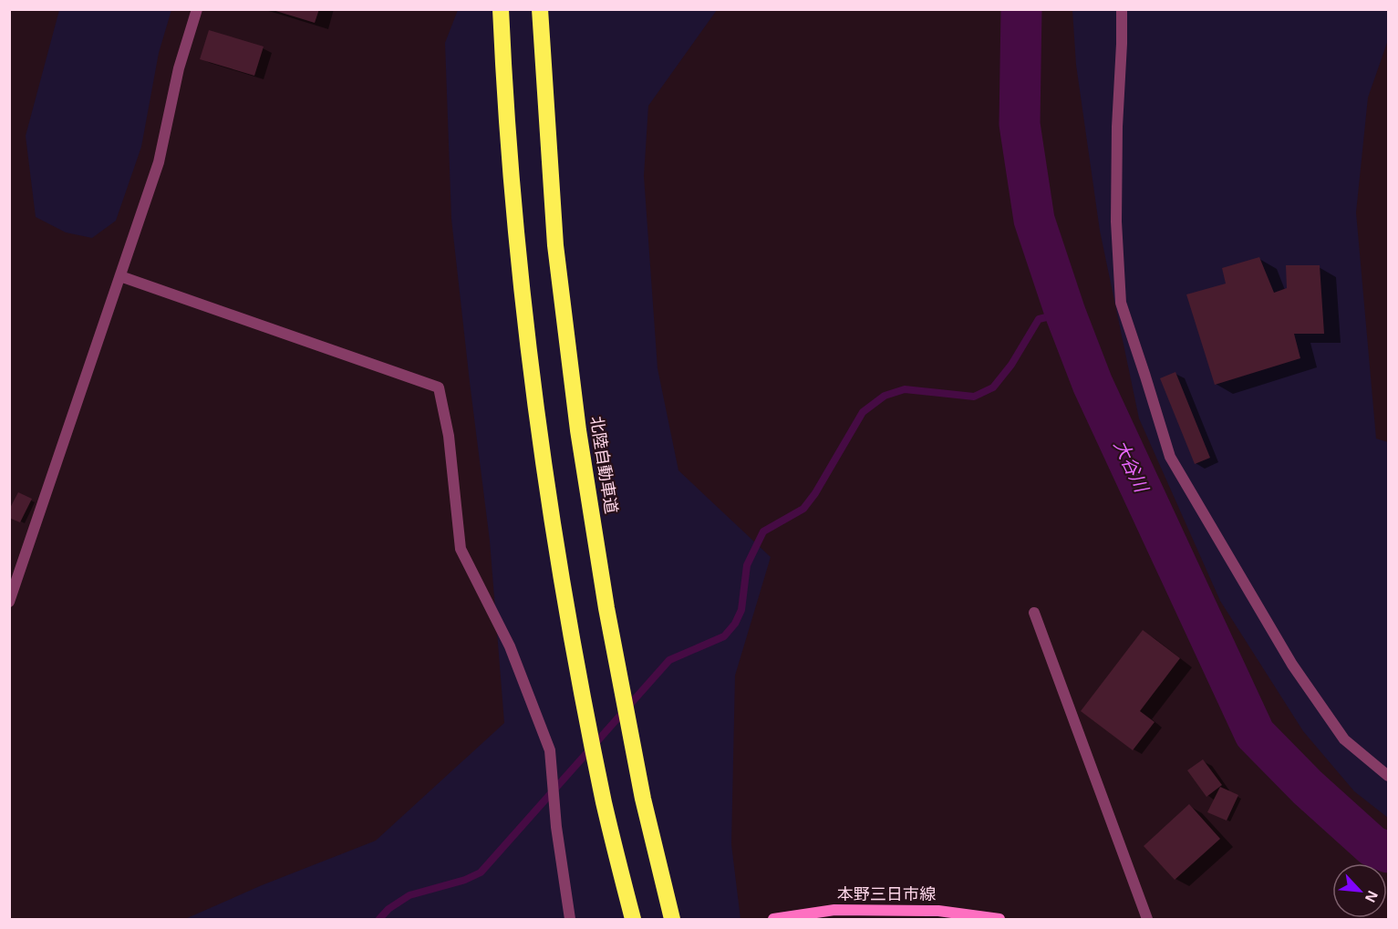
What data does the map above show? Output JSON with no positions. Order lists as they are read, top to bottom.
{
  "streets": {
    "highway": ["北陸自動車道"],
    "main road": ["本野三日市線"]
  },
  "water": ["大谷川"],
  "north": "bottom right"
}
